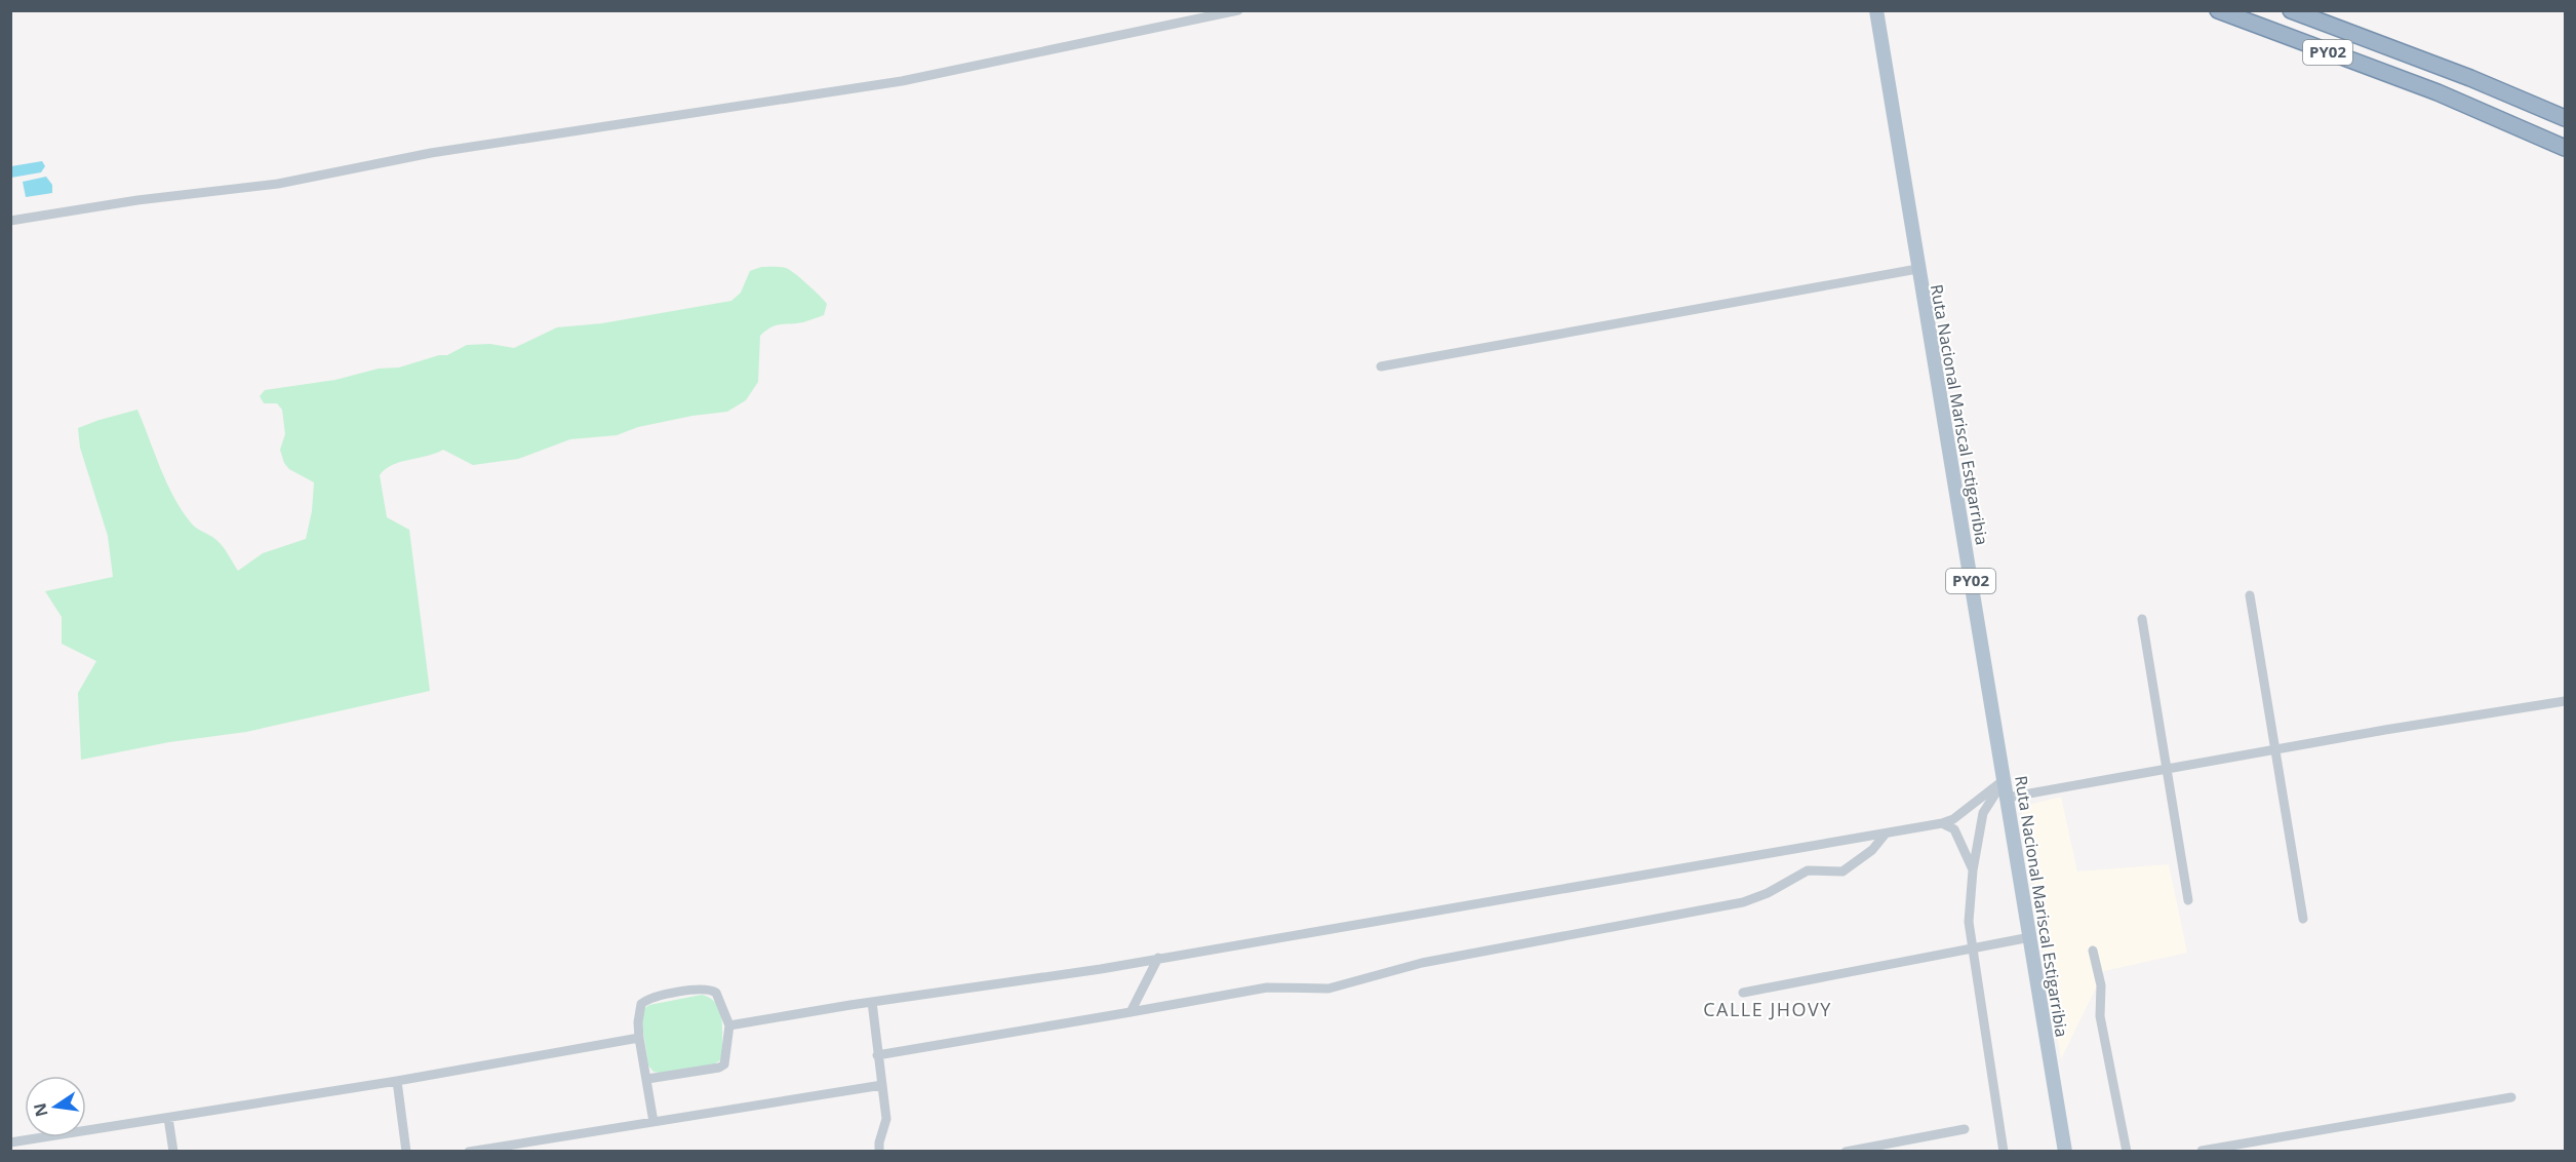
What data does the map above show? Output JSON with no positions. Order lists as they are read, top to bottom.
{
  "streets": {
    "highway": ["PY02"],
    "main road": ["Ruta Nacional Mariscal Estigarribia"]
  },
  "districts": ["CALLE JHOVY"],
  "north": "left"
}
